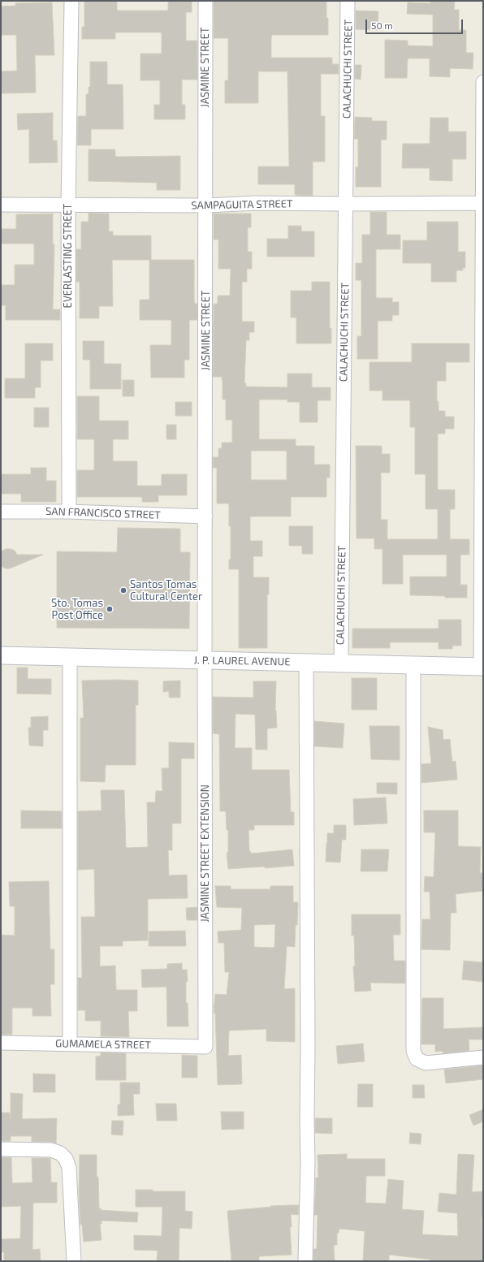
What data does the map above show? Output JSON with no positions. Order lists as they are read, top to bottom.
{
  "streets": {
    "street": [
      "JASMINE STREET",
      "CALACHUCHI STREET",
      "SAMPAGUITA STREET",
      "EVERLASTING STREET",
      "SAN FRANCISCO STREET",
      "J. P. LAUREL AVENUE",
      "JASMINE STREET EXTENSION",
      "GUMAMELA STREET"
    ]
  },
  "crossings": [
    ["JASMINE STREET", "SAMPAGUITA STREET"],
    ["JASMINE STREET", "SAN FRANCISCO STREET"],
    ["JASMINE STREET", "J. P. LAUREL AVENUE"],
    ["JASMINE STREET", "JASMINE STREET EXTENSION"],
    ["CALACHUCHI STREET", "SAMPAGUITA STREET"],
    ["CALACHUCHI STREET", "J. P. LAUREL AVENUE"],
    ["SAMPAGUITA STREET", "EVERLASTING STREET"],
    ["EVERLASTING STREET", "SAN FRANCISCO STREET"],
    ["J. P. LAUREL AVENUE", "JASMINE STREET EXTENSION"],
    ["JASMINE STREET EXTENSION", "GUMAMELA STREET"]
  ],
  "places": ["Santos Tomas Cultural Center", "Sto. Tomas Post Office"],
  "scale_bar": "50 m"
}
